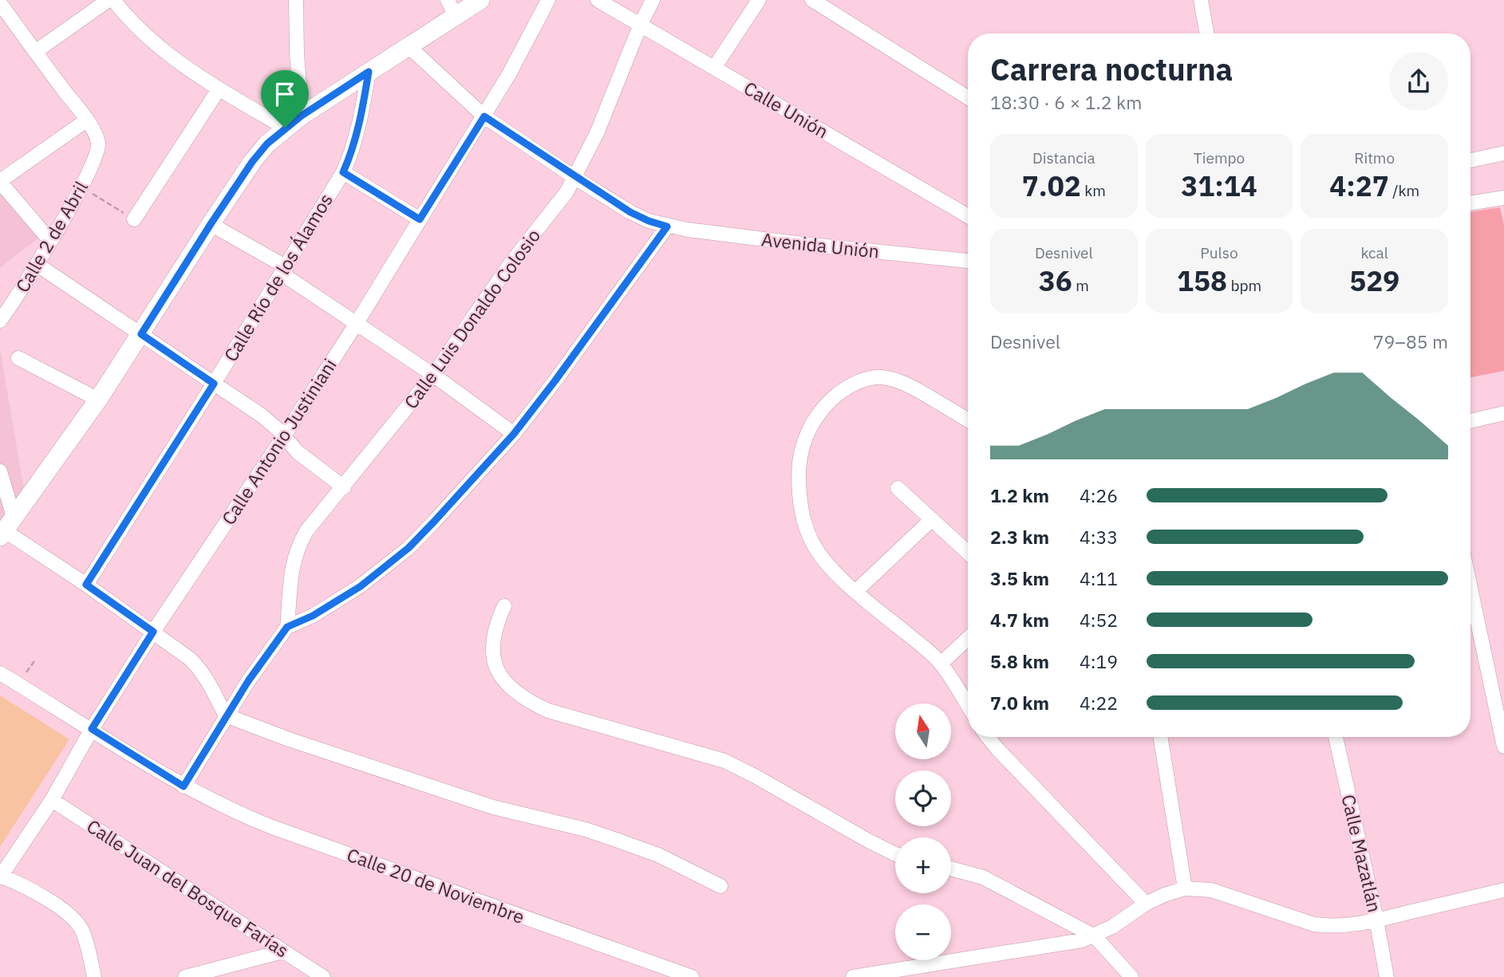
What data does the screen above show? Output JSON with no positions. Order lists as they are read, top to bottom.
{
  "streets": {
    "street": [
      "Calle Unión",
      "Calle 2 de Abril",
      "Avenida Unión",
      "Calle Río de los Álamos",
      "Calle Luis Donaldo Colosio",
      "Calle Antonio Justiniani",
      "Calle Mazatlán",
      "Calle 20 de Noviembre",
      "Calle Juan del Bosque Farías"
    ]
  },
  "crossings": [
    ["Calle Unión", "Calle Luis Donaldo Colosio"],
    ["Avenida Unión", "Calle Luis Donaldo Colosio"],
    ["Avenida Unión", "Calle Antonio Justiniani"],
    ["Calle Antonio Justiniani", "Calle 20 de Noviembre"],
    ["Calle Antonio Justiniani", "Calle Juan del Bosque Farías"]
  ],
  "north": "top",
  "page": {
    "heading": ["Carrera nocturna", "18:30 · 6 × 1.2 km"],
    "stats": [
      ["Distancia", "7.02 km"],
      ["Tiempo", "31:14"],
      ["Ritmo", "4:27 /km"],
      ["Desnivel", "36 m"],
      ["Pulso", "158 bpm"],
      ["kcal", "529"]
    ],
    "chart": ["Desnivel", "79–85 m"],
    "list": [
      {
        "name": "1.2 km",
        "note": "4:26"
      },
      {
        "name": "2.3 km",
        "note": "4:33"
      },
      {
        "name": "3.5 km",
        "note": "4:11"
      },
      {
        "name": "4.7 km",
        "note": "4:52"
      },
      {
        "name": "5.8 km",
        "note": "4:19"
      },
      {
        "name": "7.0 km",
        "note": "4:22"
      }
    ],
    "map_buttons": ["+", "−"]
  }
}
